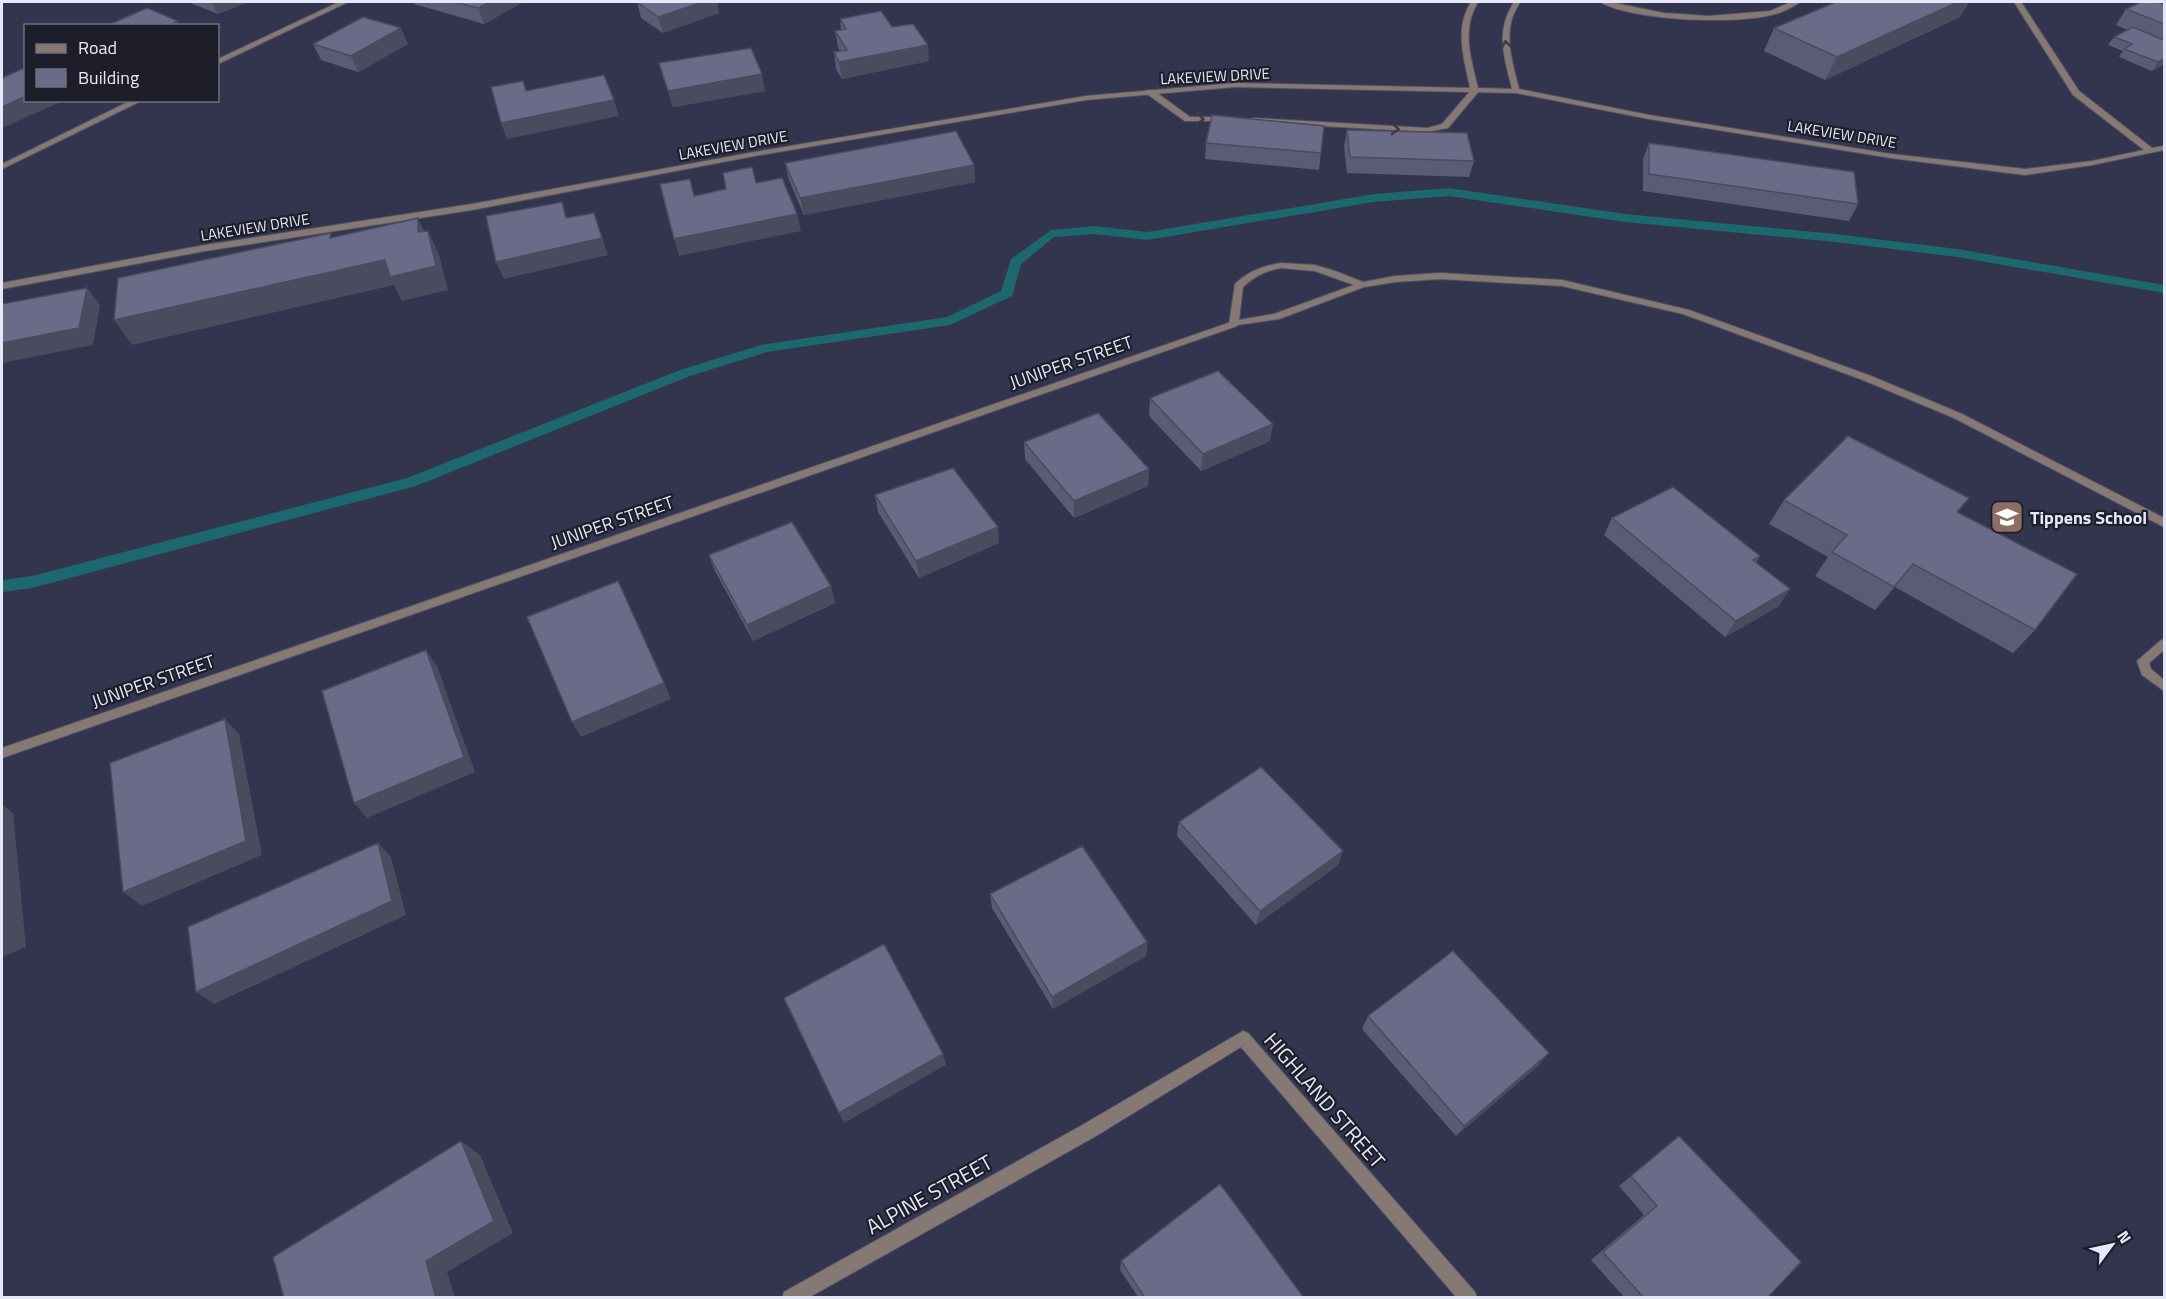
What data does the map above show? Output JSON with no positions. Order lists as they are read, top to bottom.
{
  "streets": {
    "street": [
      "LAKEVIEW DRIVE",
      "JUNIPER STREET",
      "HIGHLAND STREET",
      "ALPINE STREET"
    ]
  },
  "crossings": [
    ["HIGHLAND STREET", "ALPINE STREET"]
  ],
  "places": {
    "school or university": ["Tippens School"]
  },
  "legend": ["Road", "Building"],
  "north": "top right"
}
